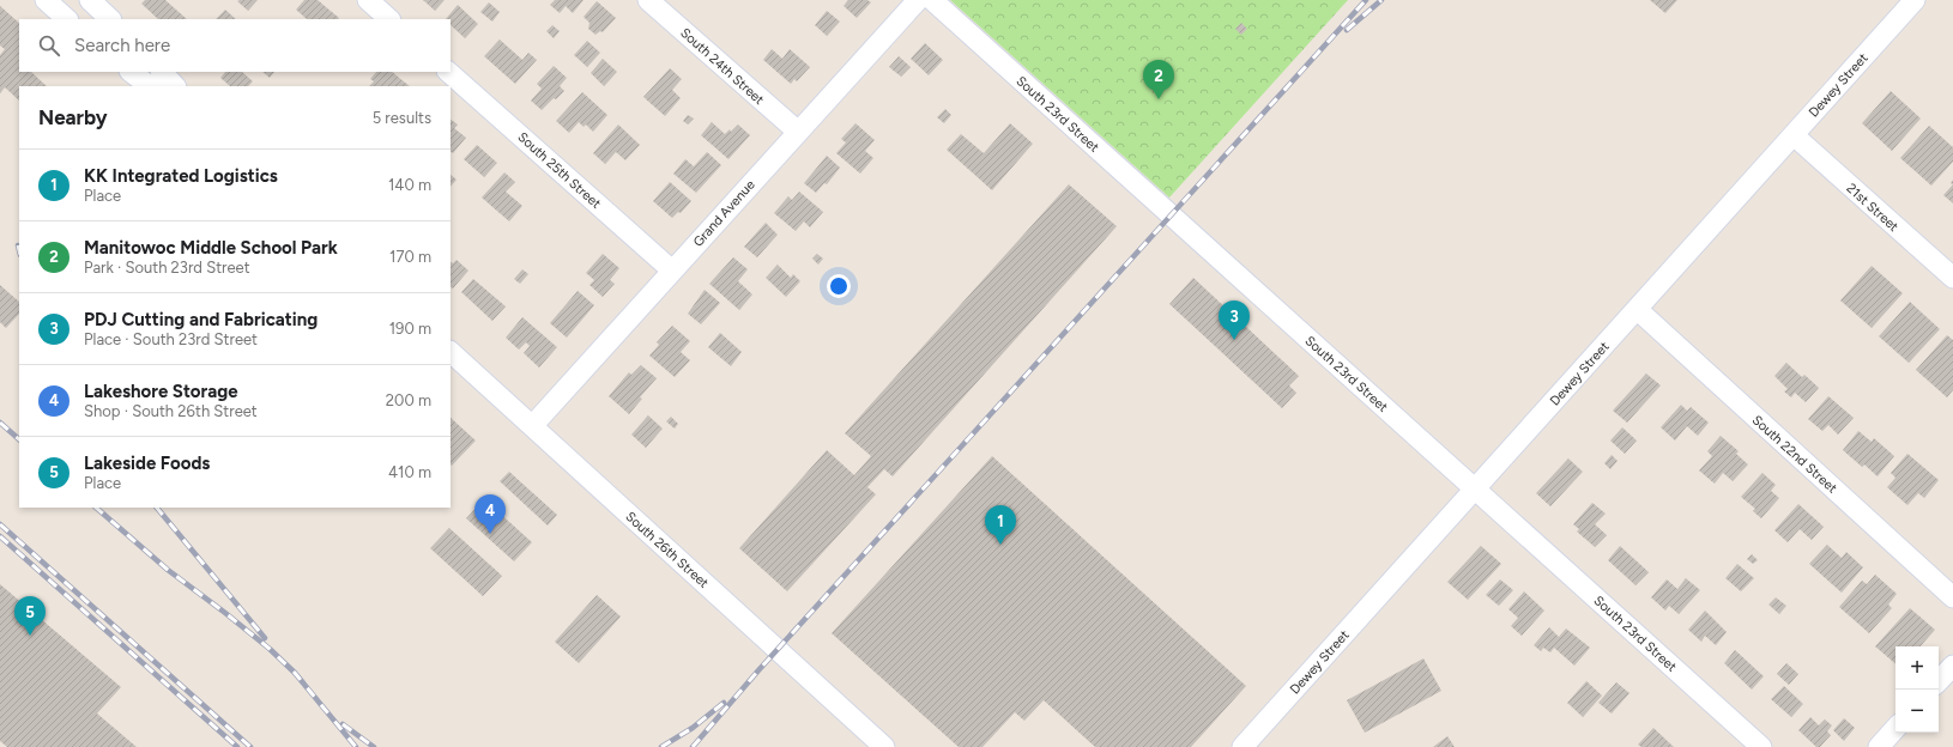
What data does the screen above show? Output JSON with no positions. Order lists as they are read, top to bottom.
{
  "streets": {
    "street": [
      "South 24th Street",
      "Dewey Street",
      "South 23rd Street",
      "South 25th Street",
      "21st Street",
      "Grand Avenue",
      "South 22nd Street",
      "South 26th Street"
    ]
  },
  "crossings": [
    ["South 24th Street", "Grand Avenue"],
    ["Dewey Street", "South 23rd Street"],
    ["Dewey Street", "21st Street"],
    ["Dewey Street", "South 22nd Street"],
    ["South 25th Street", "Grand Avenue"],
    ["Grand Avenue", "South 26th Street"]
  ],
  "page": {
    "search": "Search here",
    "pins": [
      "2",
      "3",
      "4",
      "1",
      "5"
    ],
    "heading": ["Nearby", "5 results"],
    "list": [
      {
        "mark": "1",
        "name": "KK Integrated Logistics",
        "note": "Place",
        "value": "140 m"
      },
      {
        "mark": "2",
        "name": "Manitowoc Middle School Park",
        "note": "Park · South 23rd Street",
        "value": "170 m"
      },
      {
        "mark": "3",
        "name": "PDJ Cutting and Fabricating",
        "note": "Place · South 23rd Street",
        "value": "190 m"
      },
      {
        "mark": "4",
        "name": "Lakeshore Storage",
        "note": "Shop · South 26th Street",
        "value": "200 m"
      },
      {
        "mark": "5",
        "name": "Lakeside Foods",
        "note": "Place",
        "value": "410 m"
      }
    ],
    "map_buttons": ["+", "−"]
  }
}
